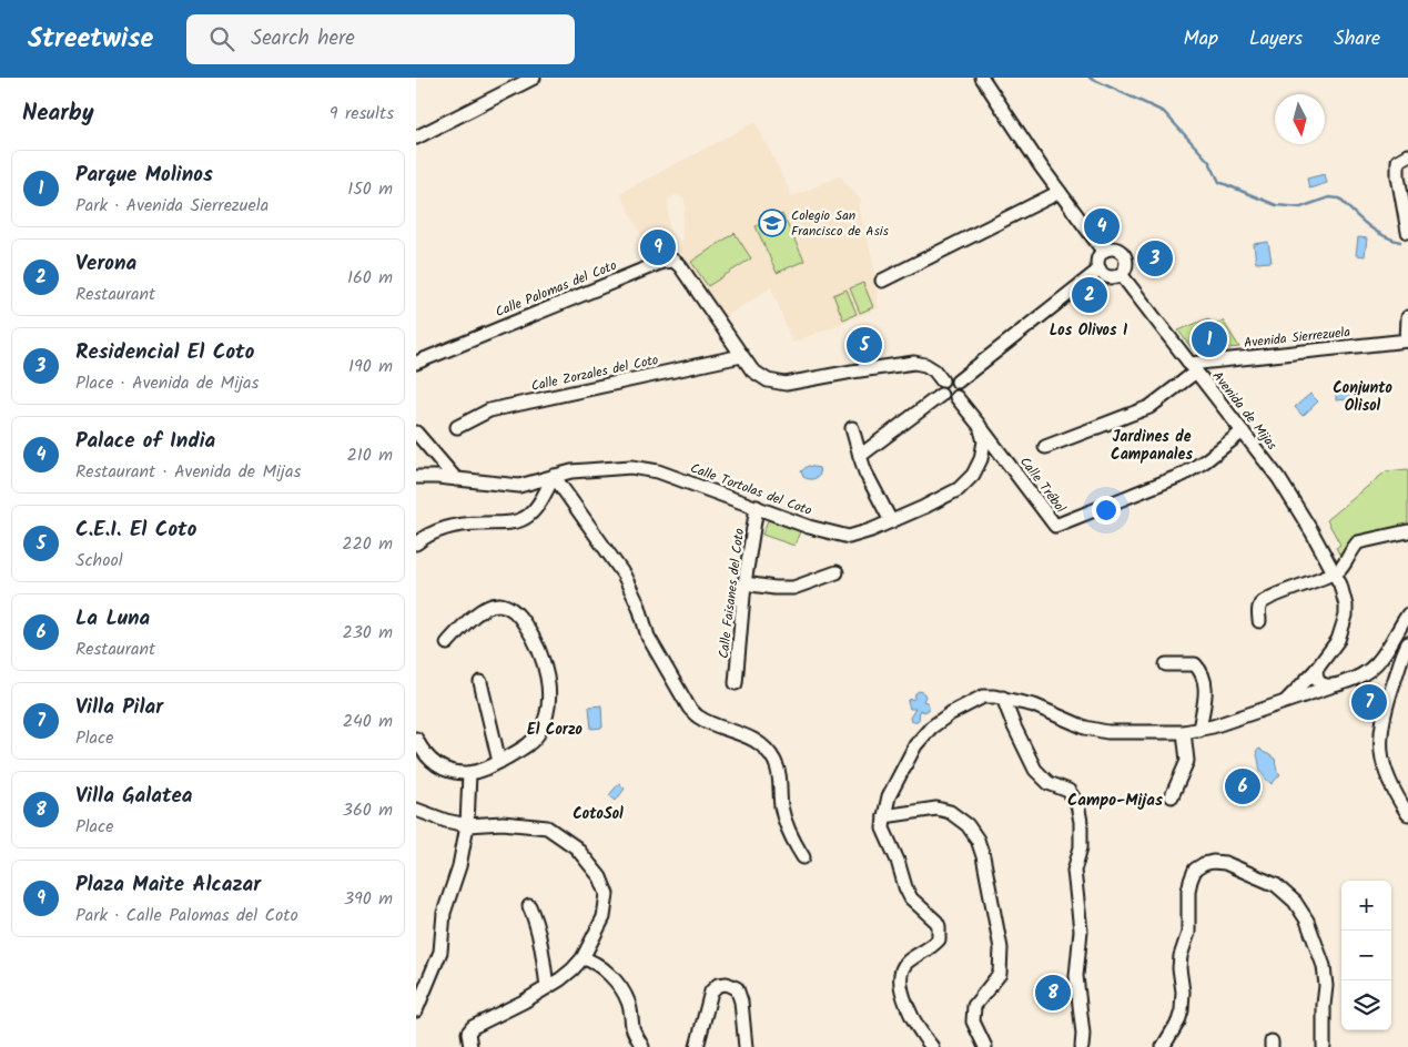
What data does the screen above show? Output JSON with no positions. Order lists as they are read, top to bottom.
{
  "streets": {
    "street": [
      "Calle Palomas del Coto",
      "Avenida Sierrezuela",
      "Calle Zorzales del Coto",
      "Avenida de Mijas",
      "Calle Trébol",
      "Calle Tortolas del Coto",
      "Calle Faisanes del Coto"
    ]
  },
  "crossings": [
    ["Calle Palomas del Coto", "Calle Zorzales del Coto"],
    ["Avenida Sierrezuela", "Avenida de Mijas"],
    ["Avenida de Mijas", "Calle Trébol"],
    ["Calle Trébol", "Calle Tortolas del Coto"],
    ["Calle Tortolas del Coto", "Calle Faisanes del Coto"]
  ],
  "districts": [
    "Los Olivos I",
    "Conjunto Olisol",
    "Jardines de Campanales",
    "El Corzo",
    "Campo-Mijas",
    "CotoSol"
  ],
  "places": {
    "school or university": ["Colegio San Francisco de Asis"]
  },
  "north": "bottom",
  "page": {
    "header": "Streetwise",
    "search": "Search here",
    "nav": ["Map", "Layers", "Share"],
    "heading": ["Nearby", "9 results"],
    "list": [
      {
        "mark": "1",
        "name": "Parque Molinos",
        "note": "Park · Avenida Sierrezuela",
        "value": "150 m"
      },
      {
        "mark": "2",
        "name": "Verona",
        "note": "Restaurant",
        "value": "160 m"
      },
      {
        "mark": "3",
        "name": "Residencial El Coto",
        "note": "Place · Avenida de Mijas",
        "value": "190 m"
      },
      {
        "mark": "4",
        "name": "Palace of India",
        "note": "Restaurant · Avenida de Mijas",
        "value": "210 m"
      },
      {
        "mark": "5",
        "name": "C.E.I. El Coto",
        "note": "School",
        "value": "220 m"
      },
      {
        "mark": "6",
        "name": "La Luna",
        "note": "Restaurant",
        "value": "230 m"
      },
      {
        "mark": "7",
        "name": "Villa Pilar",
        "note": "Place",
        "value": "240 m"
      },
      {
        "mark": "8",
        "name": "Villa Galatea",
        "note": "Place",
        "value": "360 m"
      },
      {
        "mark": "9",
        "name": "Plaza Maite Alcazar",
        "note": "Park · Calle Palomas del Coto",
        "value": "390 m"
      }
    ],
    "pins": [
      "4",
      "9",
      "3",
      "2",
      "1",
      "5",
      "7",
      "6",
      "8"
    ],
    "map_buttons": ["+", "−"]
  }
}
